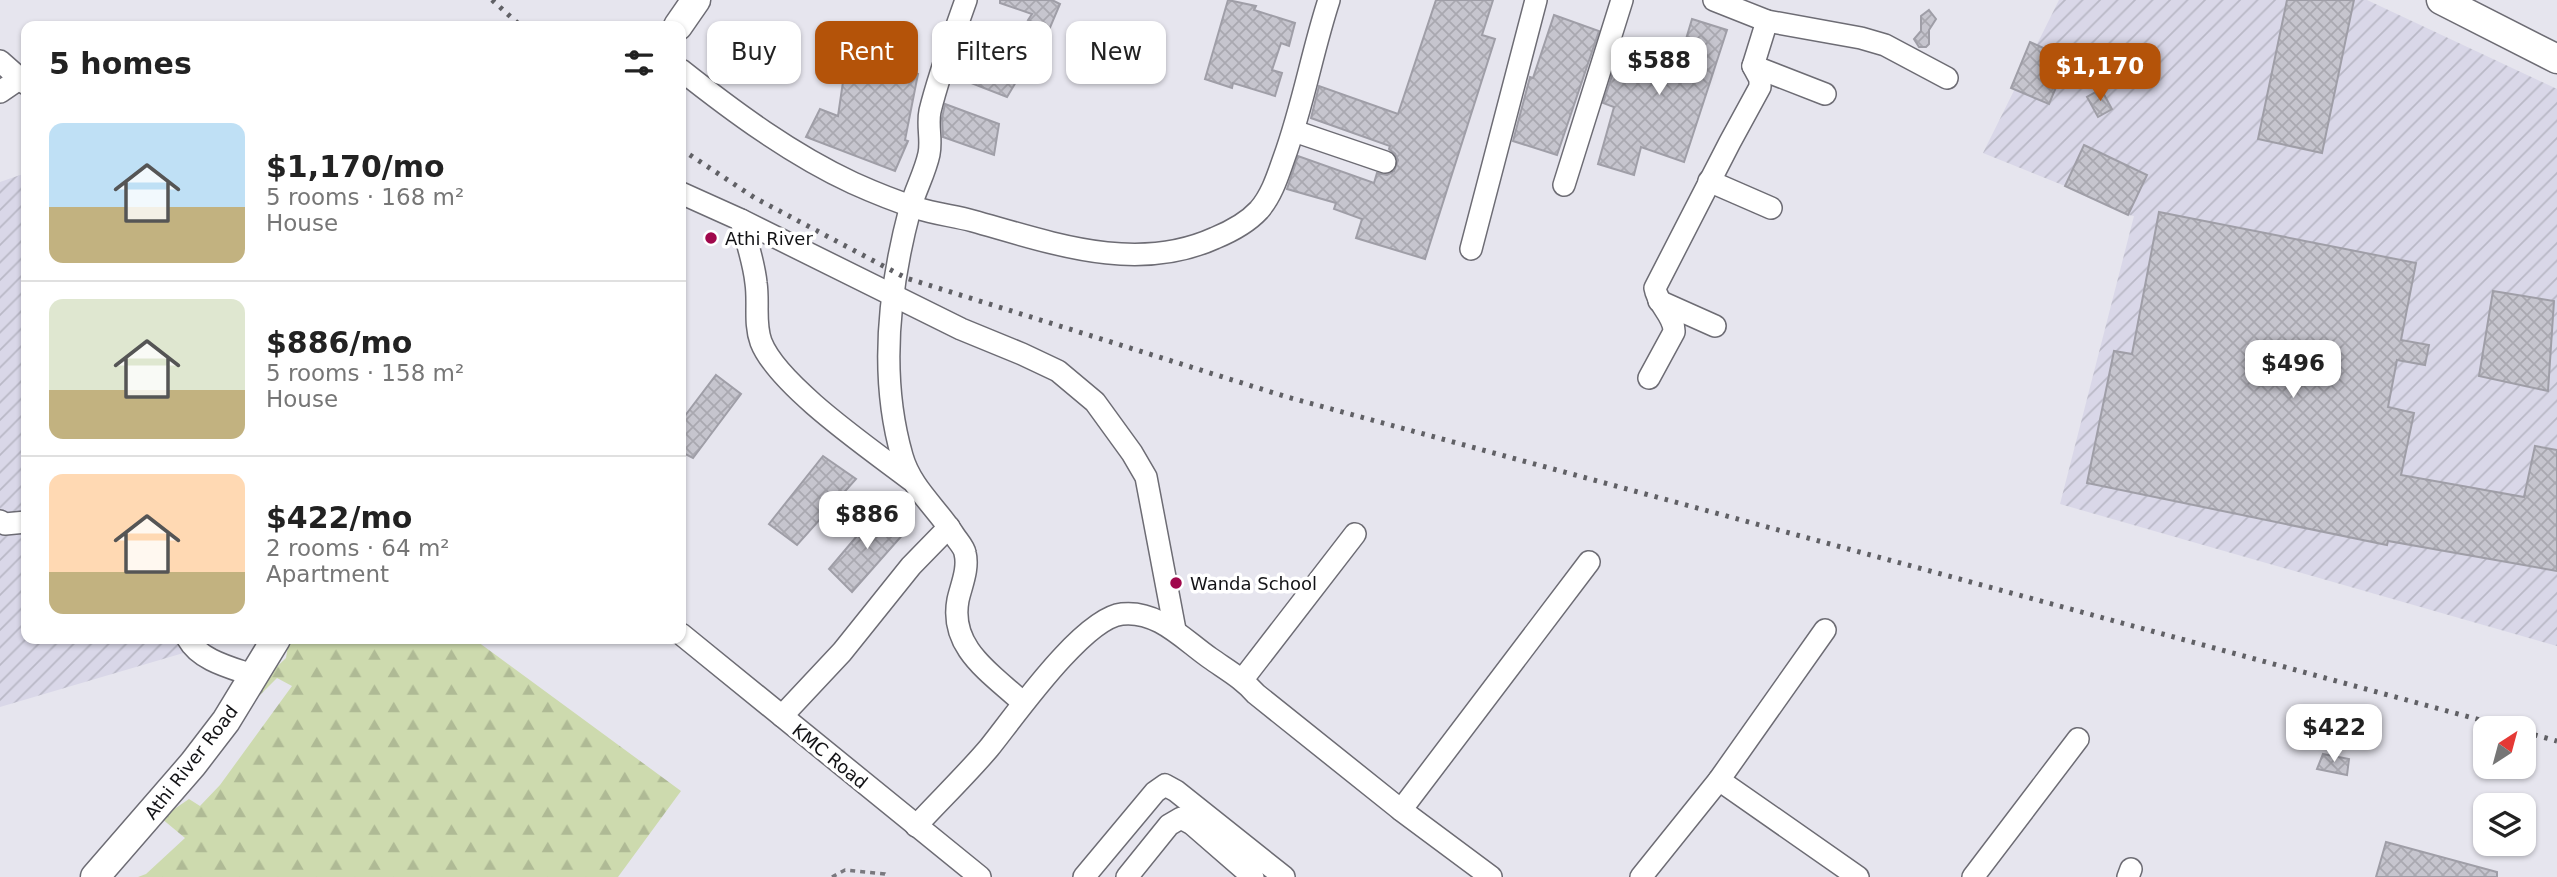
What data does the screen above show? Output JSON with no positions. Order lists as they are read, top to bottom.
{
  "streets": {
    "main road": ["Athi River Road"],
    "street": ["KMC Road"]
  },
  "places": ["Athi River", "Wanda School"],
  "north": "top right",
  "page": {
    "chip": [
      "Buy",
      "Rent",
      "Filters",
      "New"
    ],
    "heading": "5 homes",
    "price": [
      "$588",
      "$1,170",
      "$496",
      "$886",
      "$422"
    ],
    "list": [
      {
        "name": "$1,170/mo",
        "note": "5 rooms · 168 m² · House"
      },
      {
        "name": "$886/mo",
        "note": "5 rooms · 158 m² · House"
      },
      {
        "name": "$422/mo",
        "note": "2 rooms · 64 m² · Apartment"
      }
    ]
  }
}
